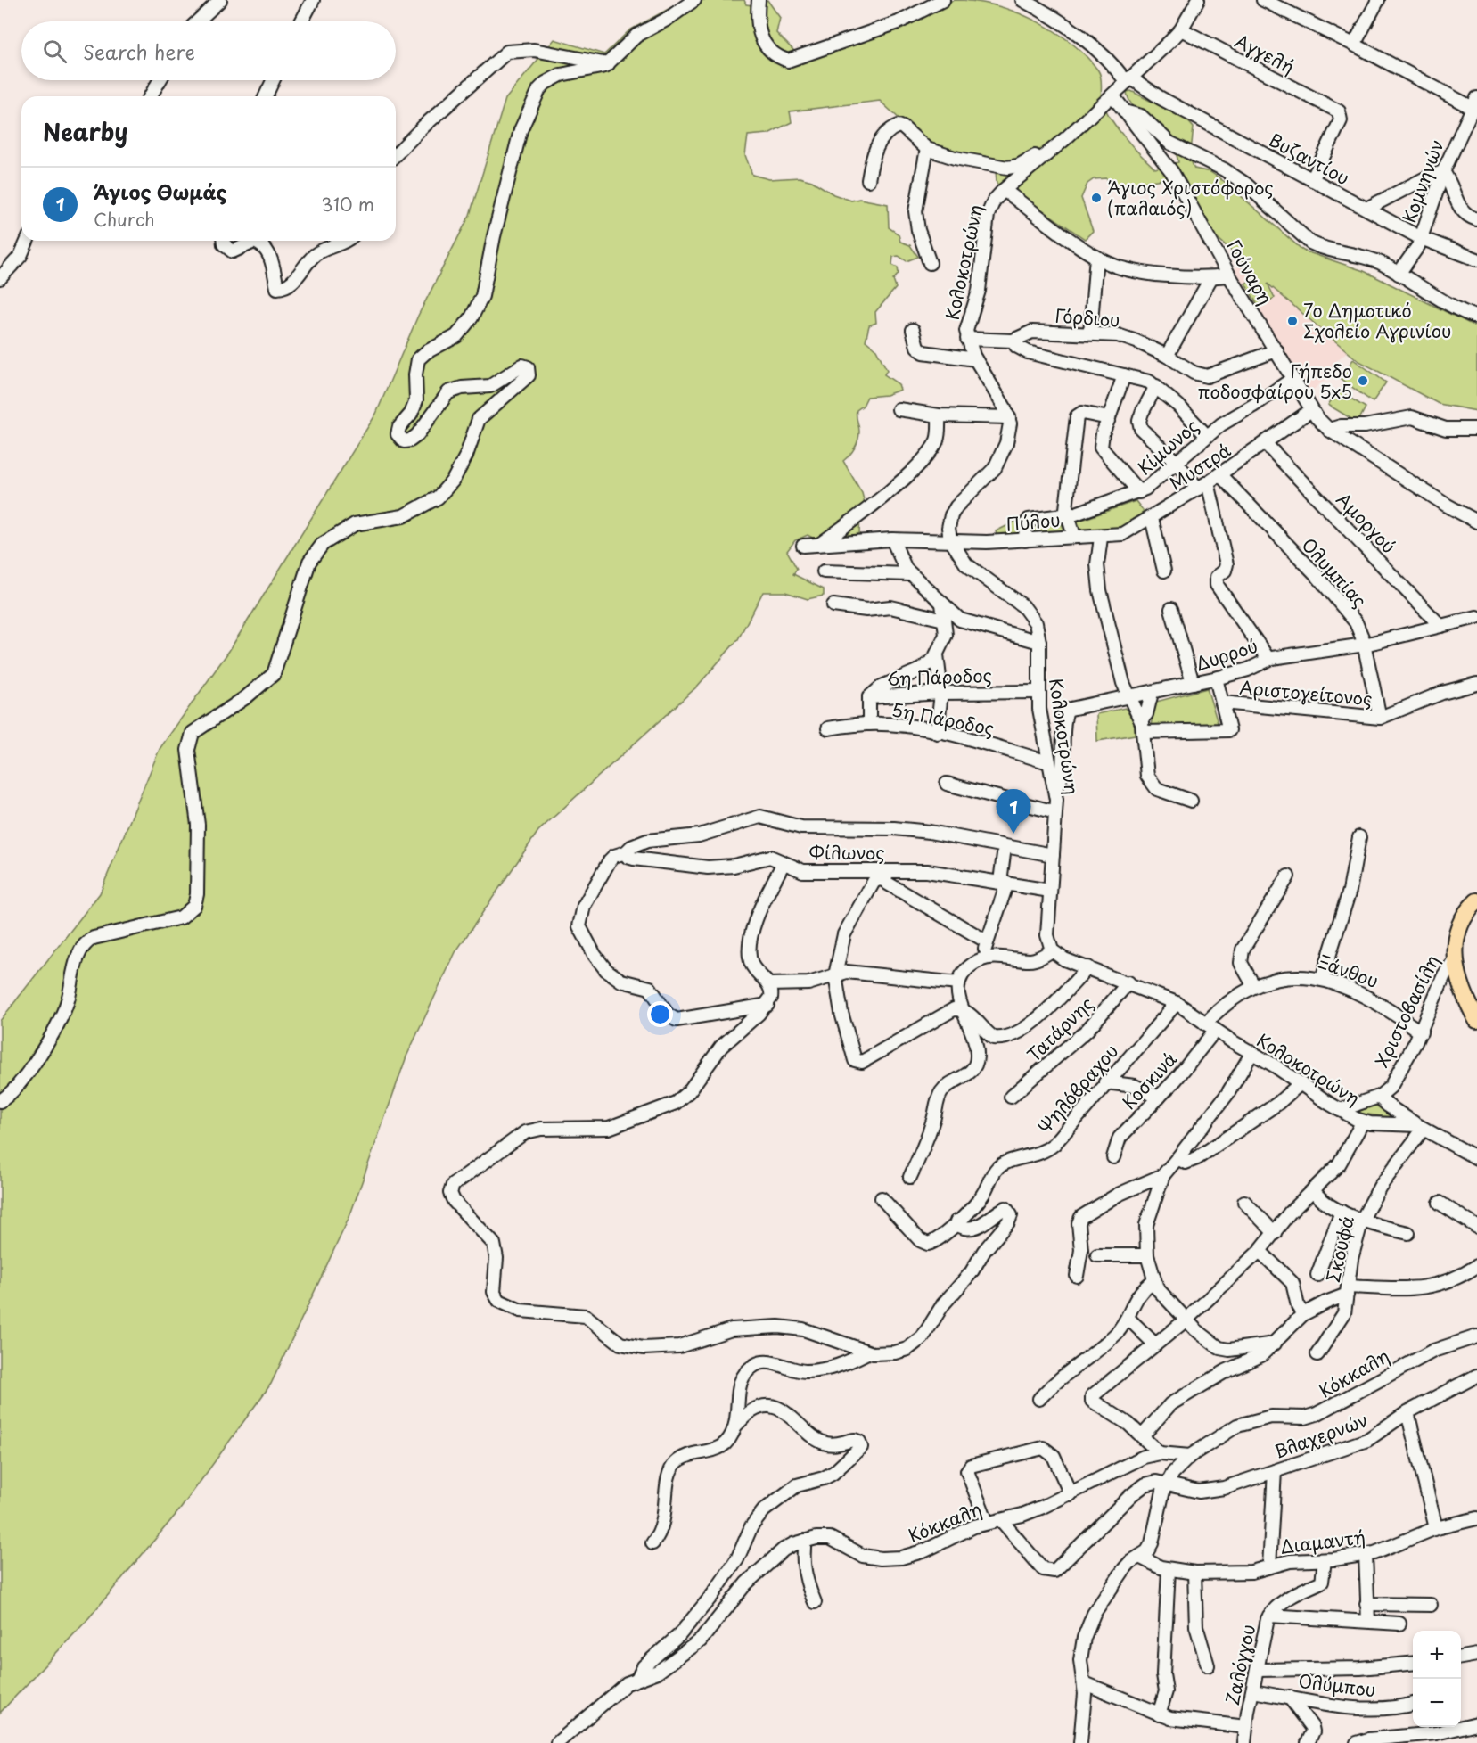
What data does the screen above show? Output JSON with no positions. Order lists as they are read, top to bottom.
{
  "streets": {
    "main road": ["Χριστοβασίλη"],
    "street": [
      "Αγγελή",
      "Βυζαντίου",
      "Κομνηνών",
      "Κολοκοτρώνη",
      "Γούναρη",
      "Γόρδιου",
      "Κίμωνος",
      "Μυστρά",
      "Πύλου",
      "Αμοργού",
      "Ολυμπίας",
      "Δυρρού",
      "6η Πάροδος",
      "Αριστογείτονος",
      "5η Πάροδος",
      "Φίλωνος",
      "Ξάνθου",
      "Τατάρνης",
      "Κοσκινά",
      "Ψηλόβραχου",
      "Σκουφά",
      "Κόκκαλη",
      "Βλαχερνών",
      "Διαμαντή",
      "Ζαλόγγου",
      "Ολύμπου"
    ]
  },
  "crossings": [
    ["Αγγελή", "Βυζαντίου"],
    ["Αγγελή", "Κολοκοτρώνη"],
    ["Βυζαντίου", "Κομνηνών"],
    ["Βυζαντίου", "Κολοκοτρώνη"],
    ["Κολοκοτρώνη", "Γούναρη"],
    ["Κολοκοτρώνη", "Γόρδιου"],
    ["Κολοκοτρώνη", "Πύλου"],
    ["Κολοκοτρώνη", "Δυρρού"],
    ["Κολοκοτρώνη", "6η Πάροδος"],
    ["Κολοκοτρώνη", "5η Πάροδος"],
    ["Κολοκοτρώνη", "Φίλωνος"],
    ["Κολοκοτρώνη", "Ξάνθου"],
    ["Κολοκοτρώνη", "Χριστοβασίλη"],
    ["Κολοκοτρώνη", "Τατάρνης"],
    ["Κολοκοτρώνη", "Κοσκινά"],
    ["Κολοκοτρώνη", "Ψηλόβραχου"],
    ["Κολοκοτρώνη", "Σκουφά"],
    ["Γούναρη", "Γόρδιου"],
    ["Γούναρη", "Κίμωνος"],
    ["Γούναρη", "Μυστρά"],
    ["Γόρδιου", "Κίμωνος"],
    ["Κίμωνος", "Πύλου"],
    ["Μυστρά", "Πύλου"],
    ["Μυστρά", "Αμοργού"],
    ["Μυστρά", "Ολυμπίας"],
    ["Αμοργού", "Δυρρού"],
    ["Ολυμπίας", "Δυρρού"],
    ["Ολυμπίας", "Αριστογείτονος"],
    ["6η Πάροδος", "5η Πάροδος"],
    ["Ξάνθου", "Χριστοβασίλη"],
    ["Ξάνθου", "Κοσκινά"],
    ["Κόκκαλη", "Βλαχερνών"],
    ["Κόκκαλη", "Διαμαντή"],
    ["Διαμαντή", "Ζαλόγγου"],
    ["Ζαλόγγου", "Ολύμπου"]
  ],
  "places": ["Άγιος Χριστόφορος (παλαιός)", "7ο Δημοτικό Σχολείο Αγρινίου", "Γήπεδο ποδοσφαίρου 5x5"],
  "page": {
    "search": "Search here",
    "heading": "Nearby",
    "list": [
      {
        "mark": "1",
        "name": "Άγιος Θωμάς",
        "note": "Church",
        "value": "310 m"
      }
    ],
    "pins": "1",
    "map_buttons": ["+", "−"]
  }
}
